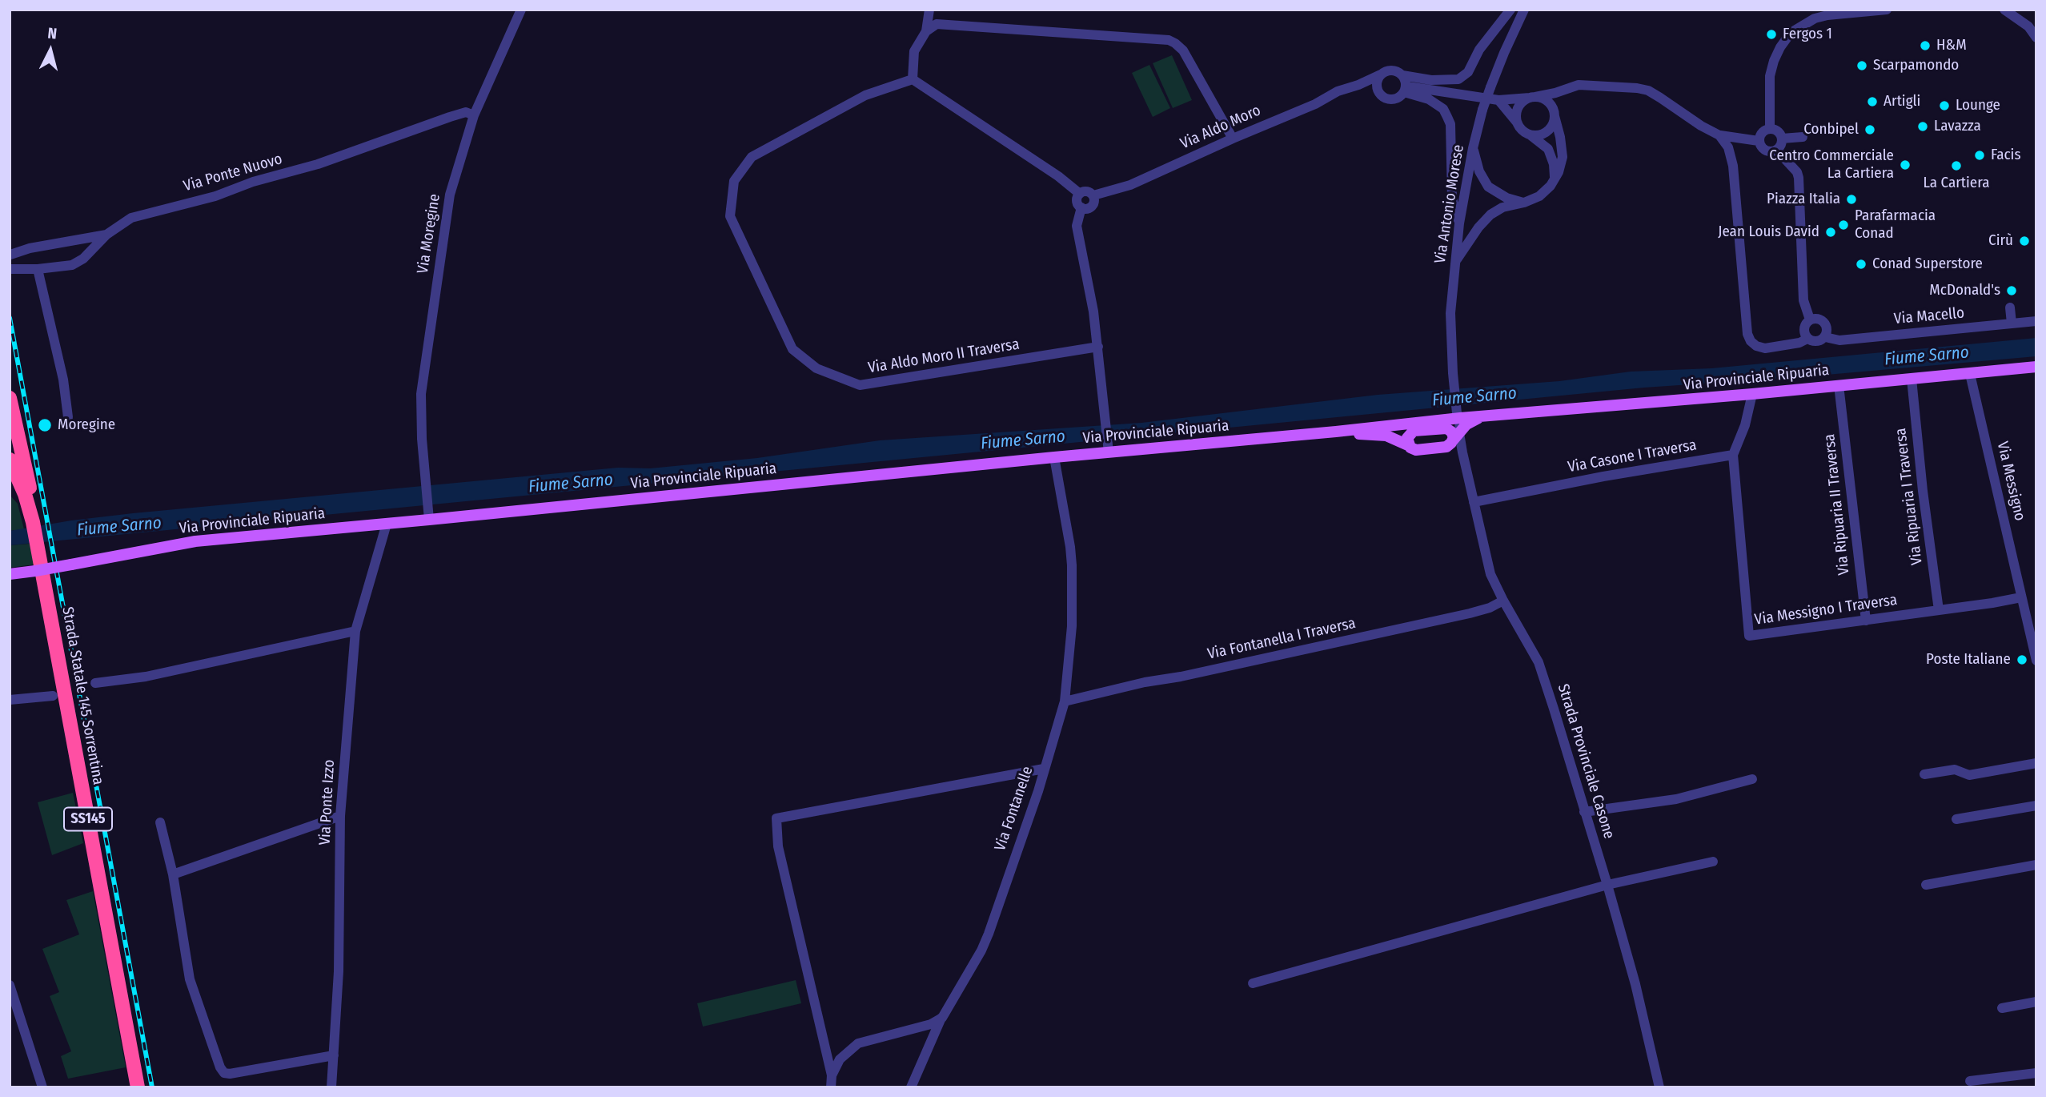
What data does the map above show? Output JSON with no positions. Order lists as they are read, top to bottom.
{
  "streets": {
    "highway": ["Strada Statale 145 Sorrentina", "SS145"],
    "main road": ["Via Provinciale Ripuaria"],
    "street": [
      "Via Aldo Moro",
      "Via Ponte Nuovo",
      "Via Antonio Morese",
      "Via Moregine",
      "Via Macello",
      "Via Aldo Moro II Traversa",
      "Via Casone I Traversa",
      "Via Messigno",
      "Via Ripuaria I Traversa",
      "Via Ripuaria II Traversa",
      "Via Messigno I Traversa",
      "Via Fontanella I Traversa",
      "Strada Provinciale Casone",
      "Via Ponte Izzo",
      "Via Fontanelle"
    ]
  },
  "crossings": [
    ["Via Ponte Nuovo", "Via Moregine"],
    ["Via Antonio Morese", "Via Provinciale Ripuaria"],
    ["Via Antonio Morese", "Strada Provinciale Casone"],
    ["Via Moregine", "Via Provinciale Ripuaria"],
    ["Via Provinciale Ripuaria", "Via Messigno"],
    ["Via Provinciale Ripuaria", "Via Ripuaria I Traversa"],
    ["Via Provinciale Ripuaria", "Via Ripuaria II Traversa"],
    ["Via Provinciale Ripuaria", "Strada Provinciale Casone"],
    ["Via Provinciale Ripuaria", "Via Ponte Izzo"],
    ["Via Provinciale Ripuaria", "Via Fontanelle"],
    ["Via Casone I Traversa", "Via Messigno I Traversa"],
    ["Via Casone I Traversa", "Strada Provinciale Casone"],
    ["Via Messigno", "Via Messigno I Traversa"],
    ["Via Ripuaria I Traversa", "Via Messigno I Traversa"],
    ["Via Ripuaria II Traversa", "Via Messigno I Traversa"],
    ["Via Fontanella I Traversa", "Strada Provinciale Casone"],
    ["Via Fontanella I Traversa", "Via Fontanelle"],
    ["Strada Statale 145 Sorrentina", "SS145"]
  ],
  "water": ["Fiume Sarno"],
  "places": [
    "Fergos 1",
    "H&M",
    "Scarpamondo",
    "Artigli",
    "Lounge",
    "Lavazza",
    "Conbipel",
    "Facis",
    "Centro Commerciale La Cartiera",
    "La Cartiera",
    "Piazza Italia",
    "Parafarmacia Conad",
    "Jean Louis David",
    "Cirù",
    "Conad Superstore",
    "McDonald's",
    "Moregine",
    "Poste Italiane"
  ],
  "north": "top"
}
